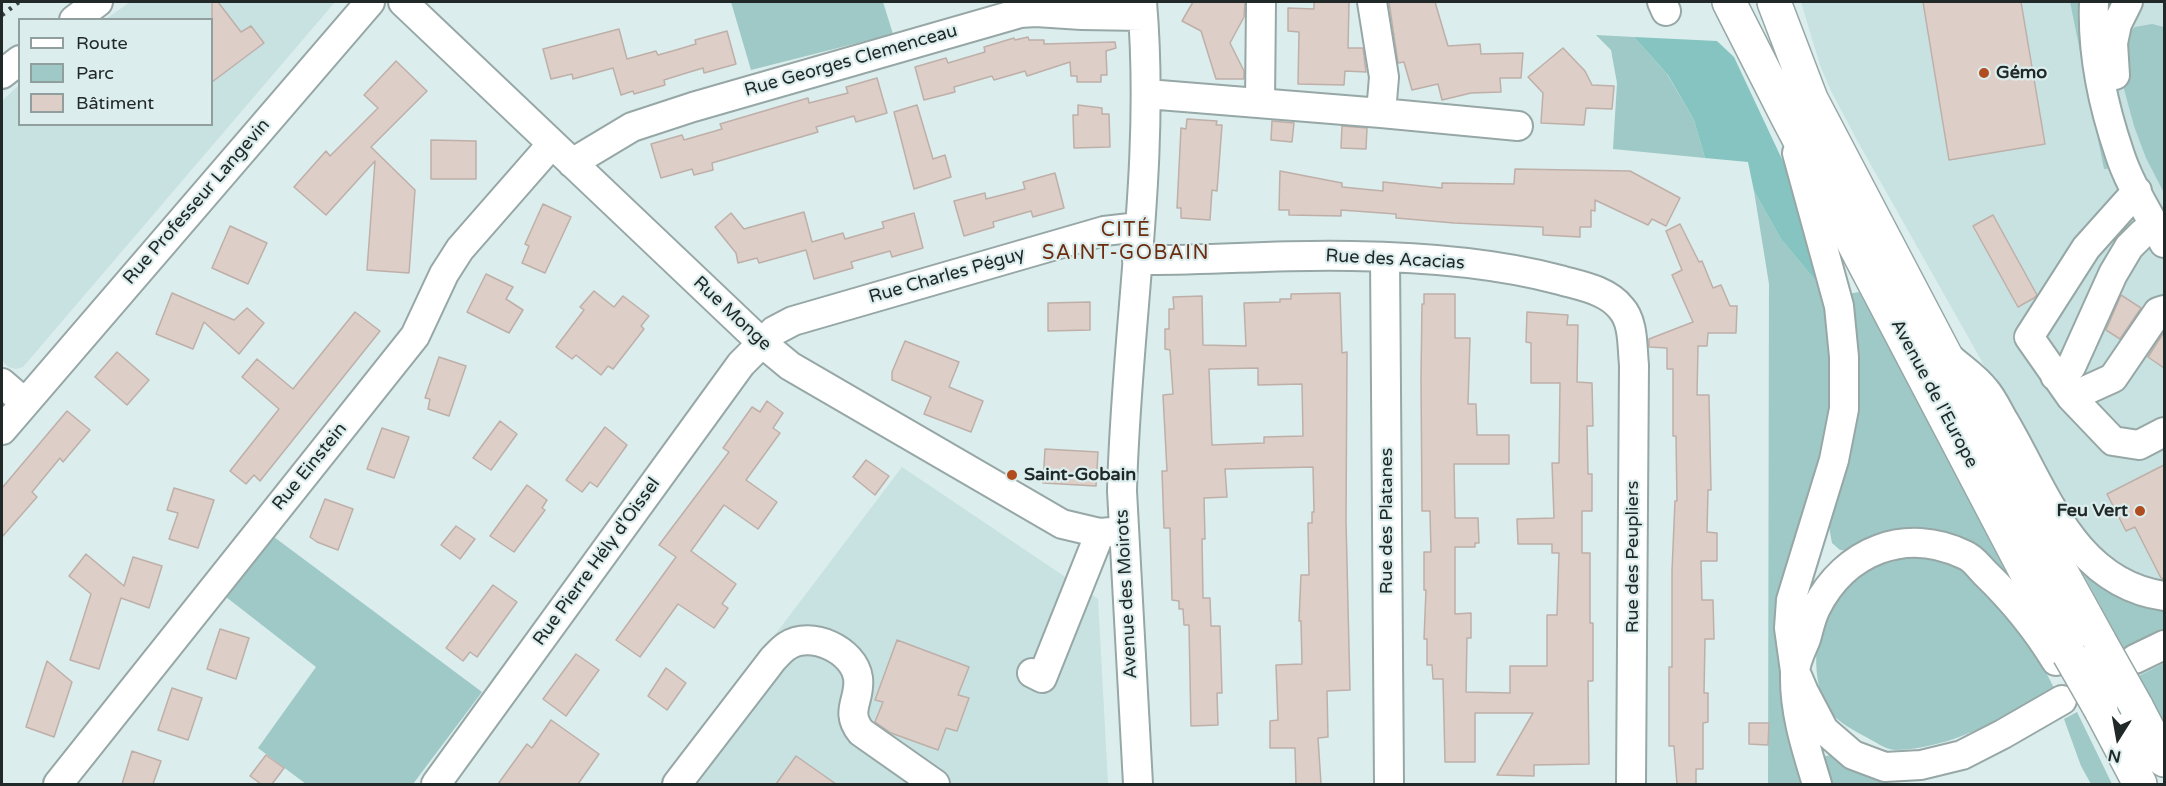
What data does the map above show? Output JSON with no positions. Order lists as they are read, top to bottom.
{
  "streets": {
    "main road": ["Avenue de l'Europe"],
    "street": [
      "Rue Georges Clemenceau",
      "Rue Professeur Langevin",
      "Rue des Acacias",
      "Rue Charles Péguy",
      "Rue Monge",
      "Rue Einstein",
      "Rue des Platanes",
      "Rue des Peupliers",
      "Rue Pierre Hély d'Oissel",
      "Avenue des Moirots"
    ]
  },
  "crossings": [
    ["Rue Georges Clemenceau", "Rue Monge"],
    ["Rue Georges Clemenceau", "Rue Einstein"],
    ["Rue Georges Clemenceau", "Avenue des Moirots"],
    ["Rue des Acacias", "Rue des Platanes"],
    ["Rue des Acacias", "Rue des Peupliers"],
    ["Rue des Acacias", "Avenue des Moirots"],
    ["Rue Charles Péguy", "Rue Monge"],
    ["Rue Charles Péguy", "Rue Pierre Hély d'Oissel"],
    ["Rue Charles Péguy", "Avenue des Moirots"],
    ["Rue Monge", "Rue Einstein"],
    ["Rue Monge", "Rue Pierre Hély d'Oissel"],
    ["Rue Monge", "Avenue des Moirots"]
  ],
  "districts": ["CITÉ SAINT-GOBAIN"],
  "places": ["Gémo", "Saint-Gobain", "Feu Vert"],
  "legend": ["Route", "Parc", "Bâtiment"],
  "north": "bottom"
}
